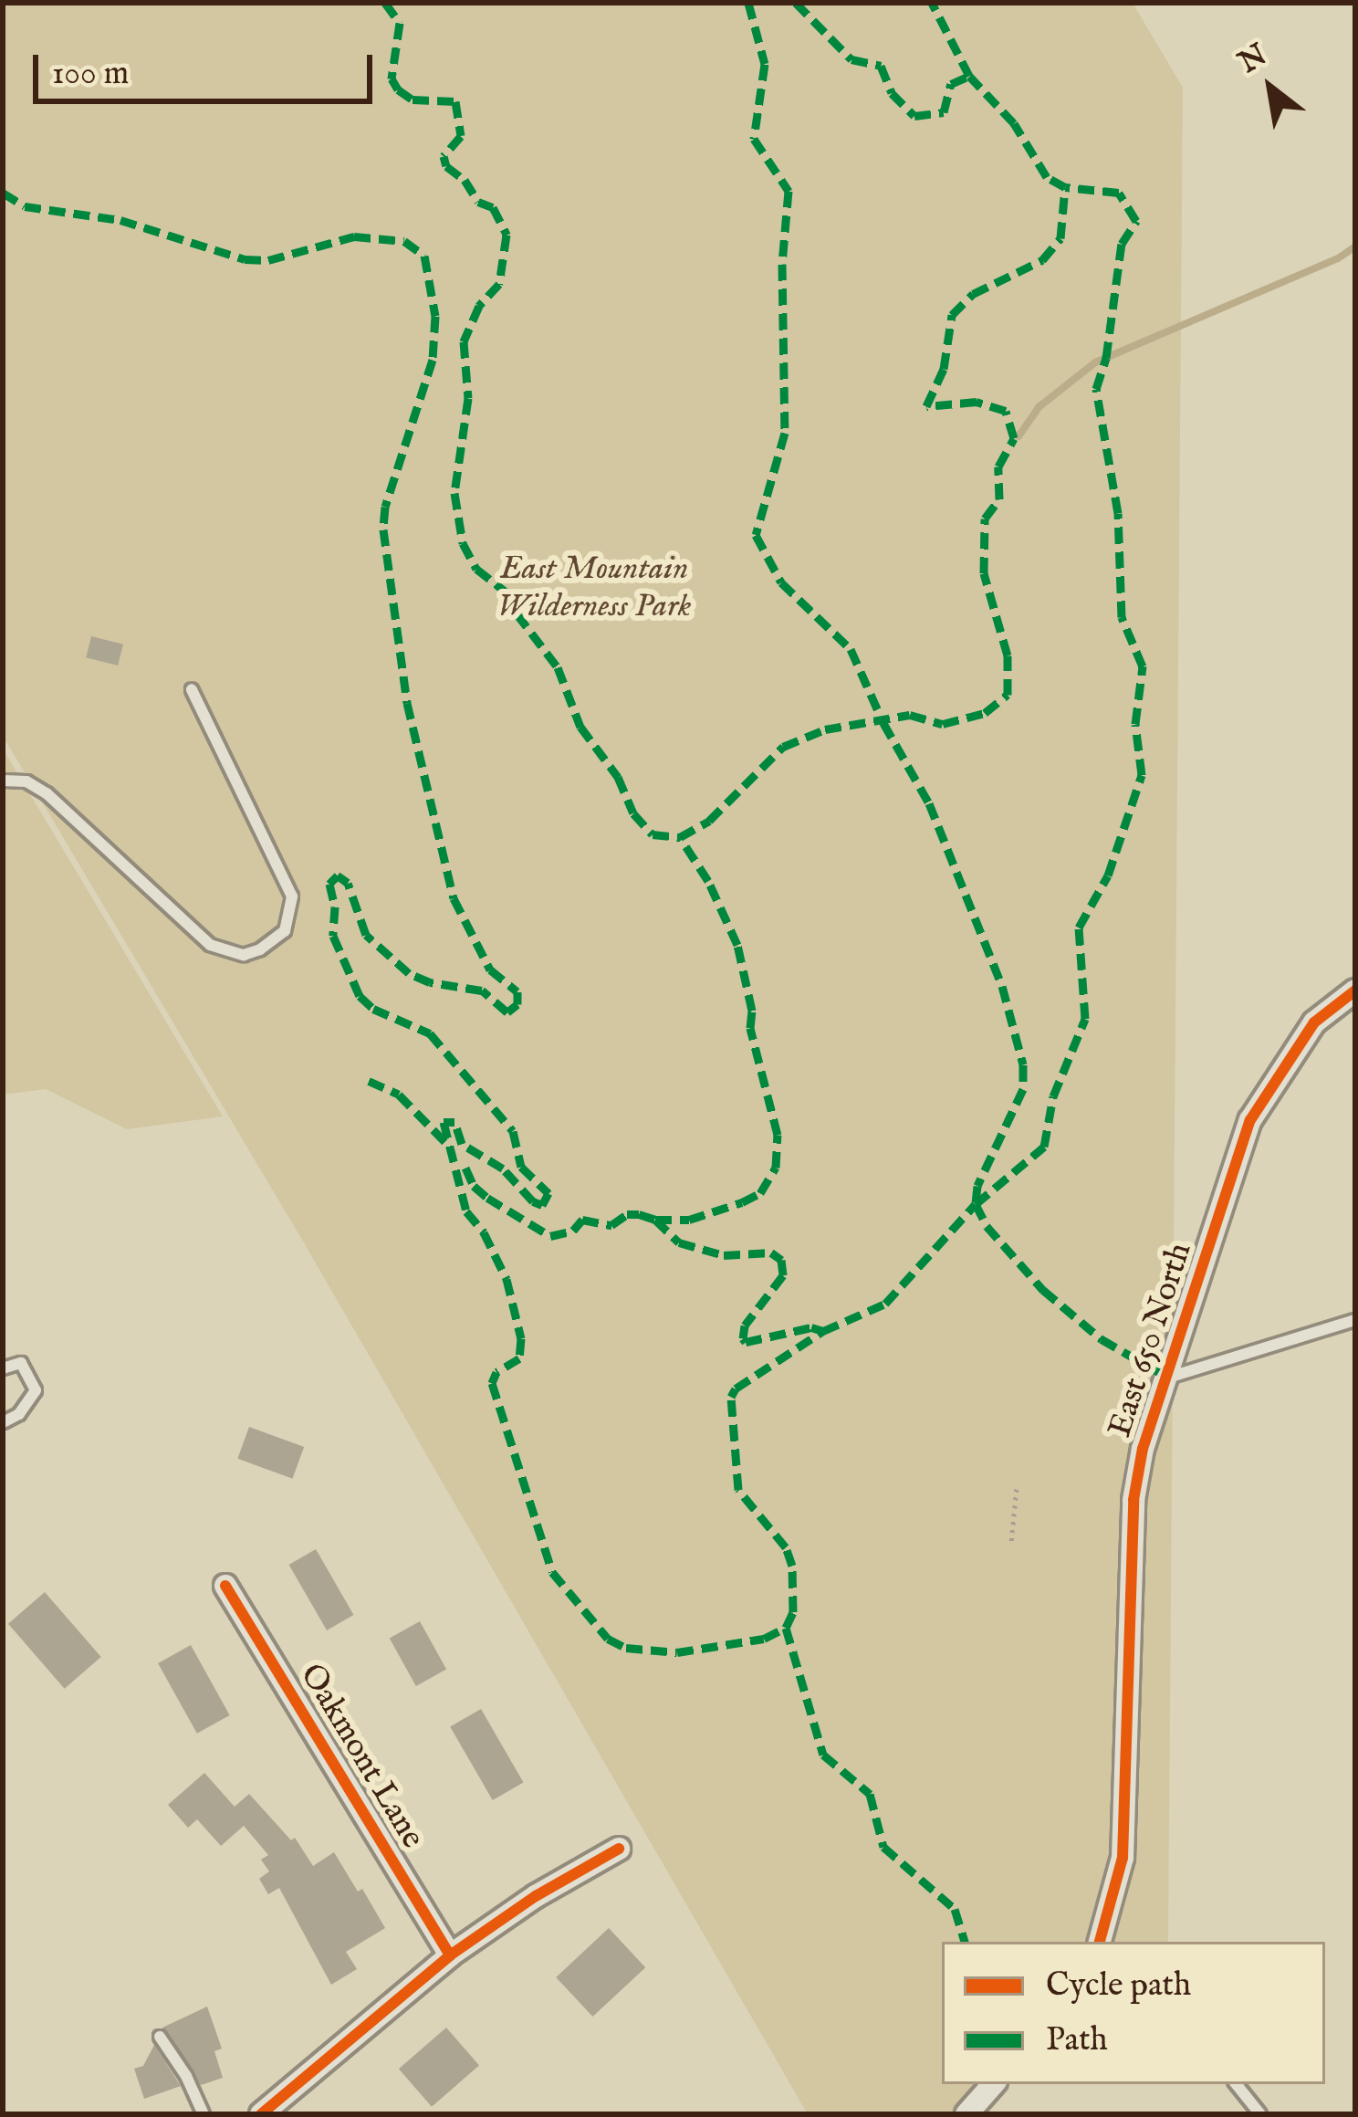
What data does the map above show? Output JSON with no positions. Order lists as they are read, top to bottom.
{
  "streets": {
    "street": ["East 650 North", "Oakmont Lane"]
  },
  "parks": ["East Mountain Wilderness Park"],
  "legend": ["Cycle path", "Path"],
  "scale_bar": "100 m",
  "north": "top left"
}
